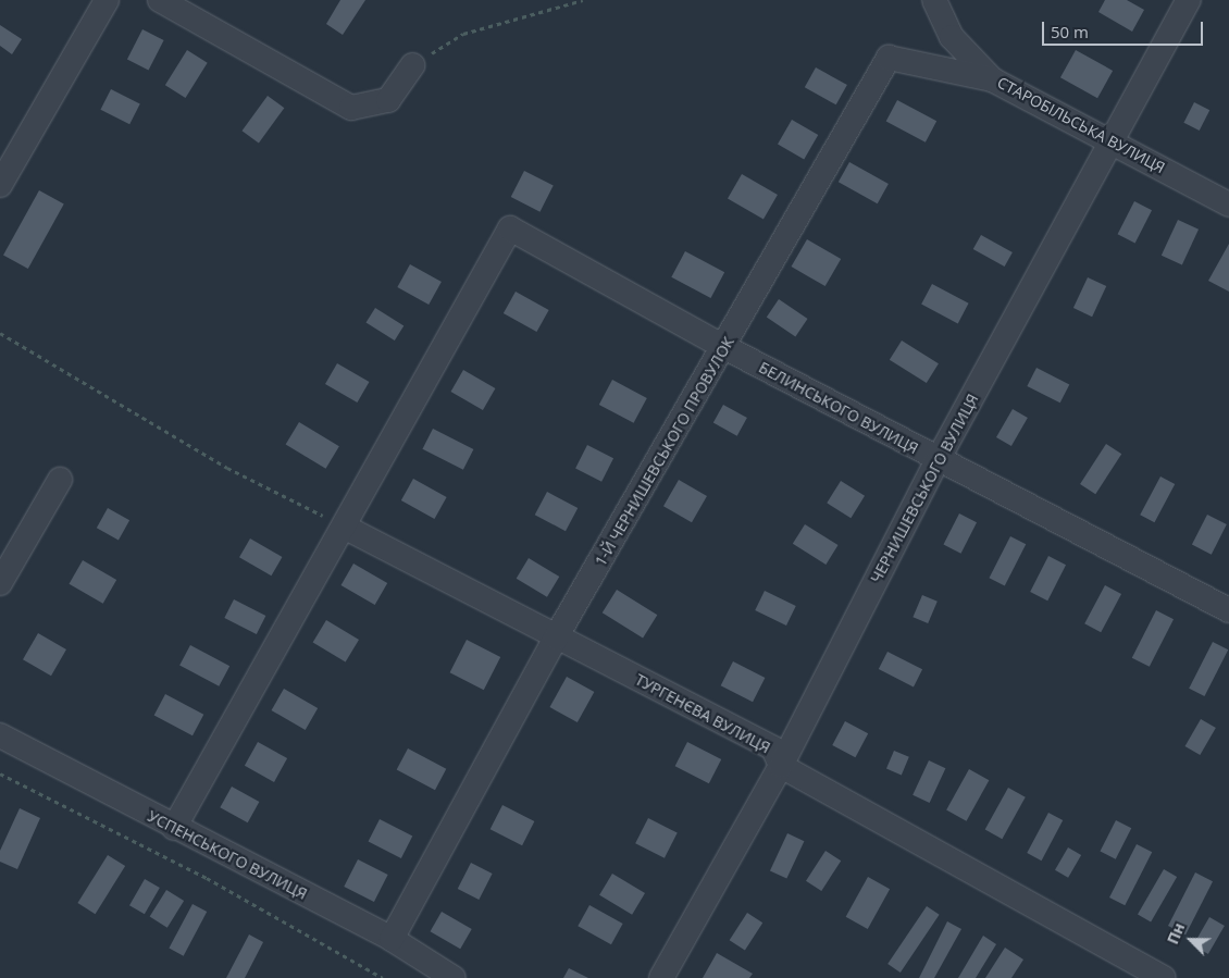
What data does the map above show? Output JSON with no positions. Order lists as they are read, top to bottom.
{
  "streets": {
    "street": [
      "СТАРОБІЛЬСЬКА ВУЛИЦЯ",
      "БЕЛИНСЬКОГО ВУЛИЦЯ",
      "1-Й ЧЕРНИШЕВСЬКОГО ПРОВУЛОК",
      "ЧЕРНИШЕВСЬКОГО ВУЛИЦЯ",
      "ТУРГЕНЄВА ВУЛИЦЯ",
      "УСПЕНСЬКОГО ВУЛИЦЯ"
    ]
  },
  "crossings": [
    ["СТАРОБІЛЬСЬКА ВУЛИЦЯ", "1-Й ЧЕРНИШЕВСЬКОГО ПРОВУЛОК"],
    ["СТАРОБІЛЬСЬКА ВУЛИЦЯ", "ЧЕРНИШЕВСЬКОГО ВУЛИЦЯ"],
    ["БЕЛИНСЬКОГО ВУЛИЦЯ", "1-Й ЧЕРНИШЕВСЬКОГО ПРОВУЛОК"],
    ["БЕЛИНСЬКОГО ВУЛИЦЯ", "ЧЕРНИШЕВСЬКОГО ВУЛИЦЯ"],
    ["БЕЛИНСЬКОГО ВУЛИЦЯ", "ТУРГЕНЄВА ВУЛИЦЯ"],
    ["1-Й ЧЕРНИШЕВСЬКОГО ПРОВУЛОК", "ТУРГЕНЄВА ВУЛИЦЯ"],
    ["1-Й ЧЕРНИШЕВСЬКОГО ПРОВУЛОК", "УСПЕНСЬКОГО ВУЛИЦЯ"],
    ["ЧЕРНИШЕВСЬКОГО ВУЛИЦЯ", "ТУРГЕНЄВА ВУЛИЦЯ"]
  ],
  "scale_bar": "50 m",
  "north": "top left"
}
